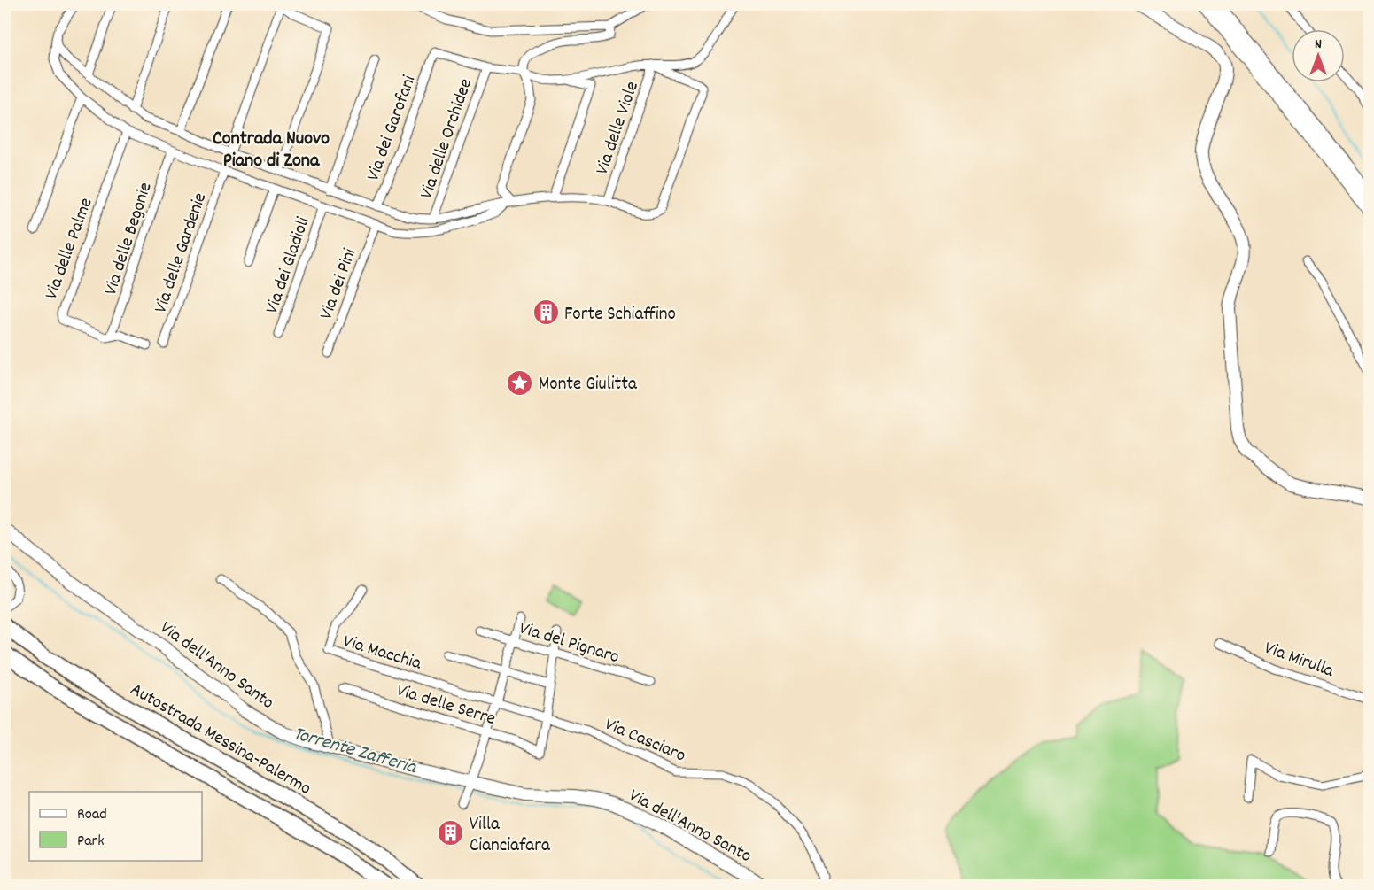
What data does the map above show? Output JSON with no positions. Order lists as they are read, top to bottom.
{
  "streets": {
    "highway": ["Autostrada Messina-Palermo"],
    "street": [
      "Via dei Garofani",
      "Via delle Viole",
      "Via delle Orchidee",
      "Via delle Begonie",
      "Via delle Palme",
      "Via delle Gardenie",
      "Via dei Gladioli",
      "Via dei Pini",
      "Via del Pignaro",
      "Via Macchia",
      "Via Mirulla",
      "Via dell'Anno Santo",
      "Via delle Serre",
      "Via Casciaro"
    ]
  },
  "crossings": [
    ["Via dei Garofani", "Via delle Orchidee"],
    ["Via delle Begonie", "Via delle Palme"],
    ["Via Macchia", "Via Casciaro"],
    ["Via delle Serre", "Via Casciaro"]
  ],
  "districts": ["Contrada Nuovo Piano di Zona"],
  "water": ["Torrente Zafferia"],
  "places": {
    "building": ["Forte Schiaffino", "Villa Cianciafara"],
    "place": ["Monte Giulitta"]
  },
  "legend": ["Road", "Park"],
  "north": "top"
}
